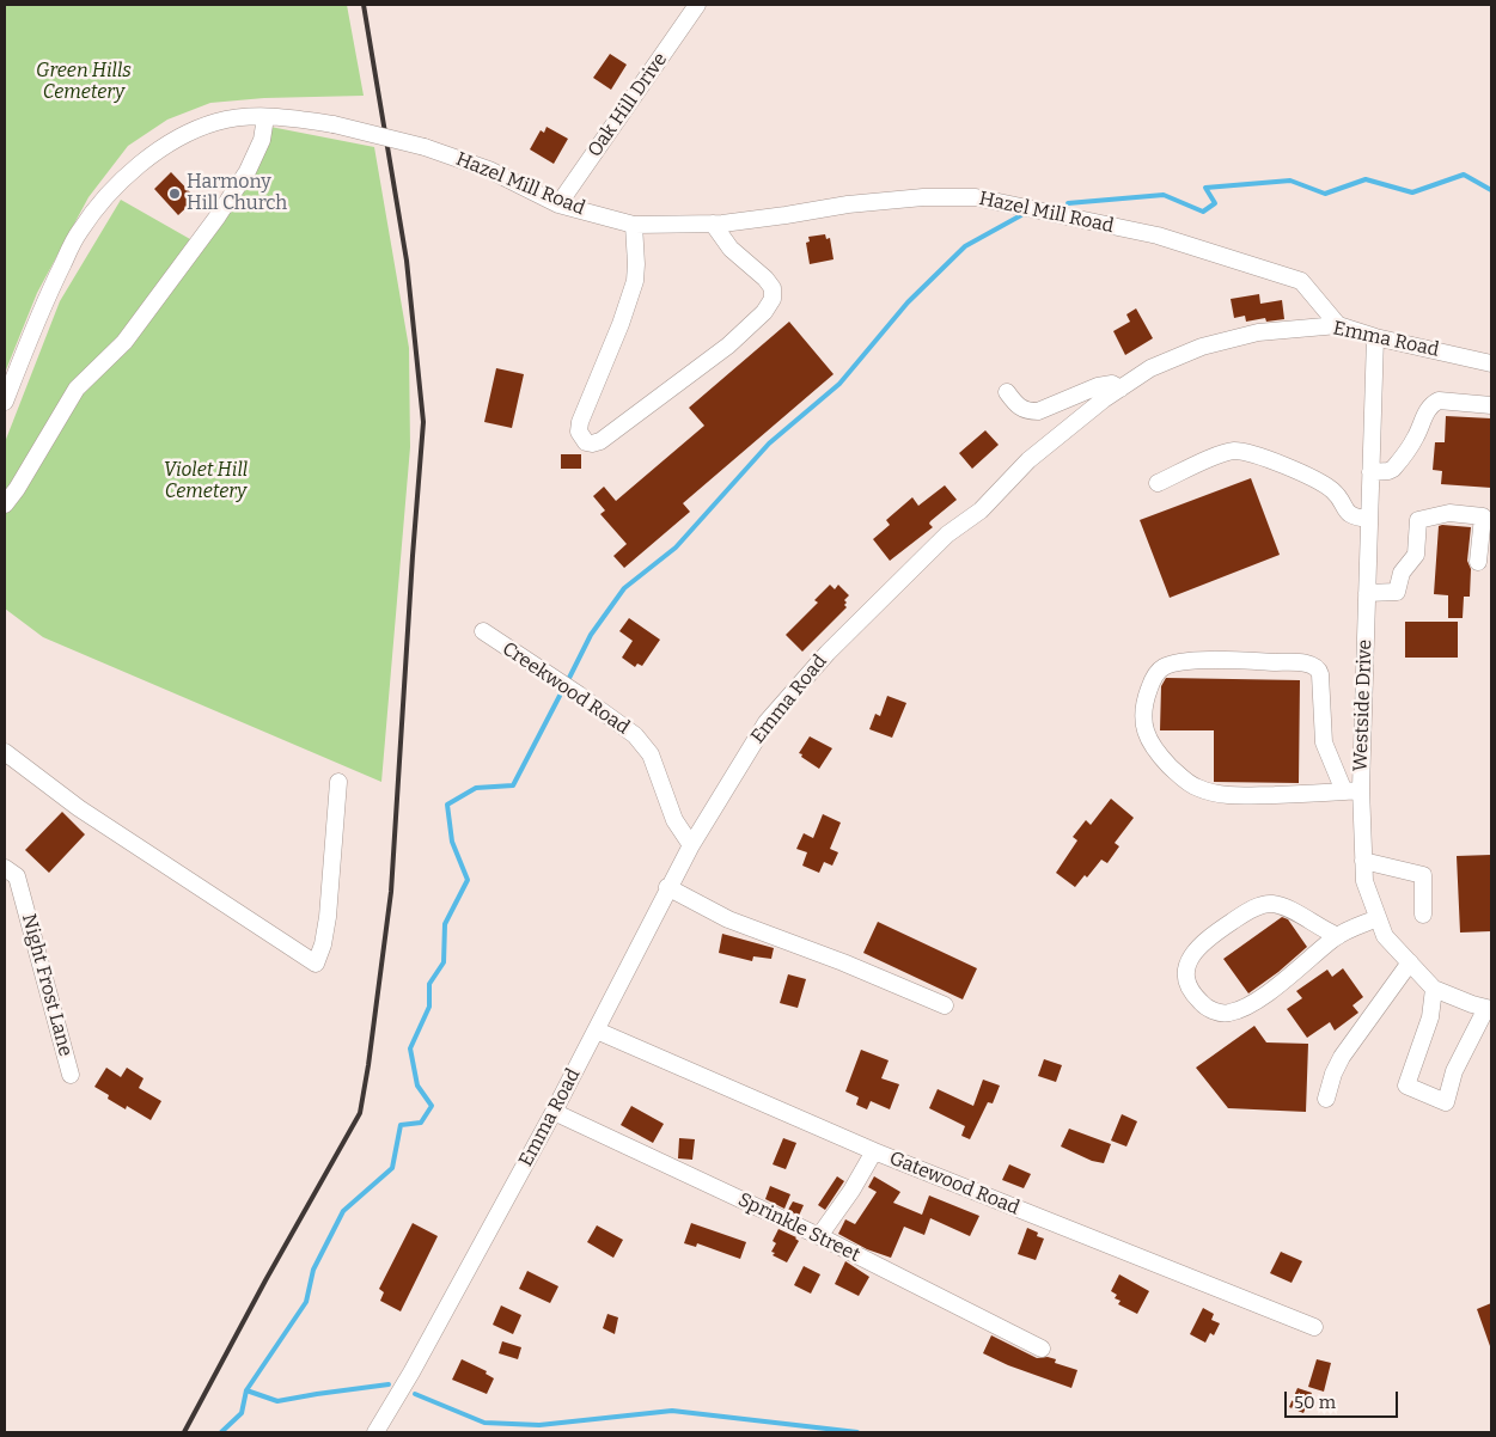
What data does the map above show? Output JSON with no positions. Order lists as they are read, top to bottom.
{
  "streets": {
    "street": [
      "Oak Hill Drive",
      "Hazel Mill Road",
      "Emma Road",
      "Creekwood Road",
      "Westside Drive",
      "Night Frost Lane",
      "Gatewood Road",
      "Sprinkle Street"
    ]
  },
  "crossings": [
    ["Oak Hill Drive", "Hazel Mill Road"],
    ["Hazel Mill Road", "Emma Road"],
    ["Emma Road", "Creekwood Road"],
    ["Emma Road", "Westside Drive"],
    ["Emma Road", "Gatewood Road"],
    ["Emma Road", "Sprinkle Street"]
  ],
  "parks": ["Green Hills Cemetery", "Violet Hill Cemetery"],
  "places": ["Harmony Hill Church"],
  "scale_bar": "50 m"
}
